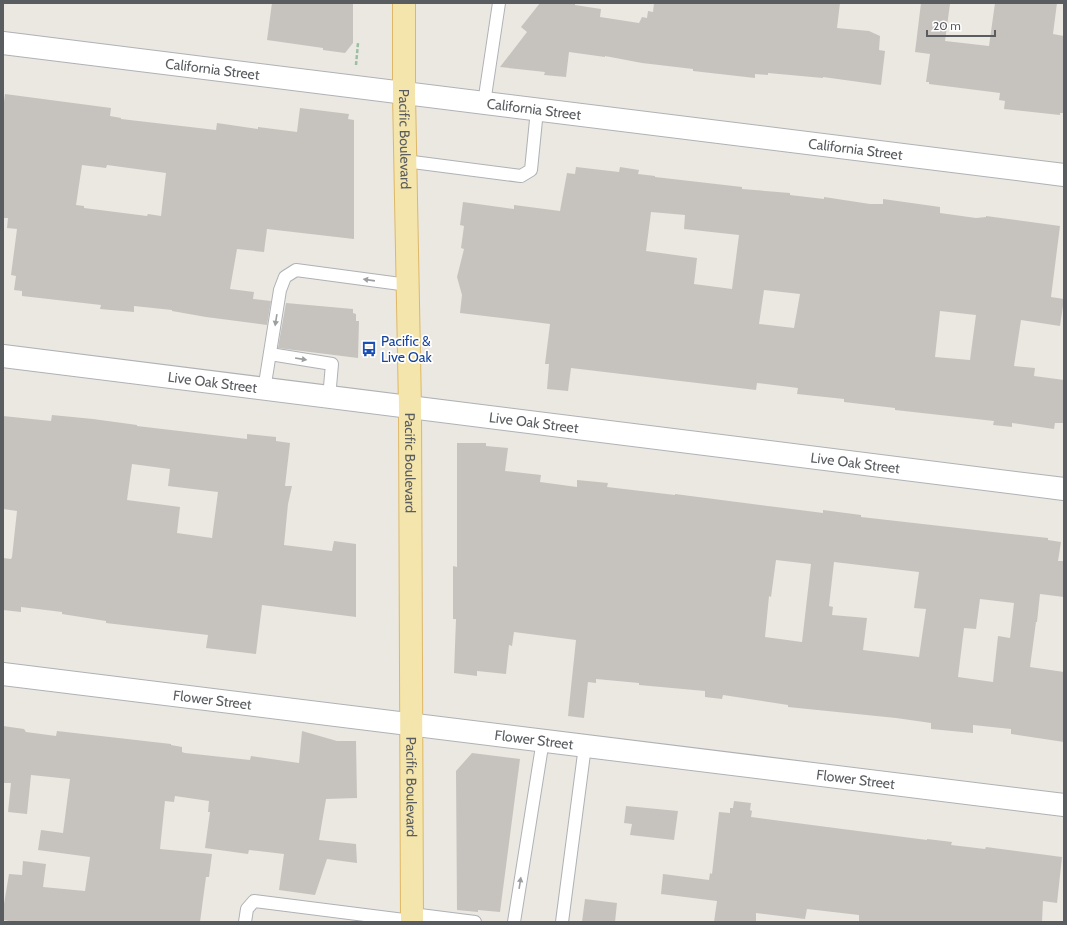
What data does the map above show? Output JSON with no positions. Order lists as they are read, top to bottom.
{
  "streets": {
    "main road": ["Pacific Boulevard"],
    "street": ["California Street", "Live Oak Street", "Flower Street"]
  },
  "crossings": [
    ["California Street", "Pacific Boulevard"],
    ["Pacific Boulevard", "Live Oak Street"],
    ["Pacific Boulevard", "Flower Street"]
  ],
  "places": {
    "bus stop": ["Pacific & Live Oak"]
  },
  "scale_bar": "20 m"
}
